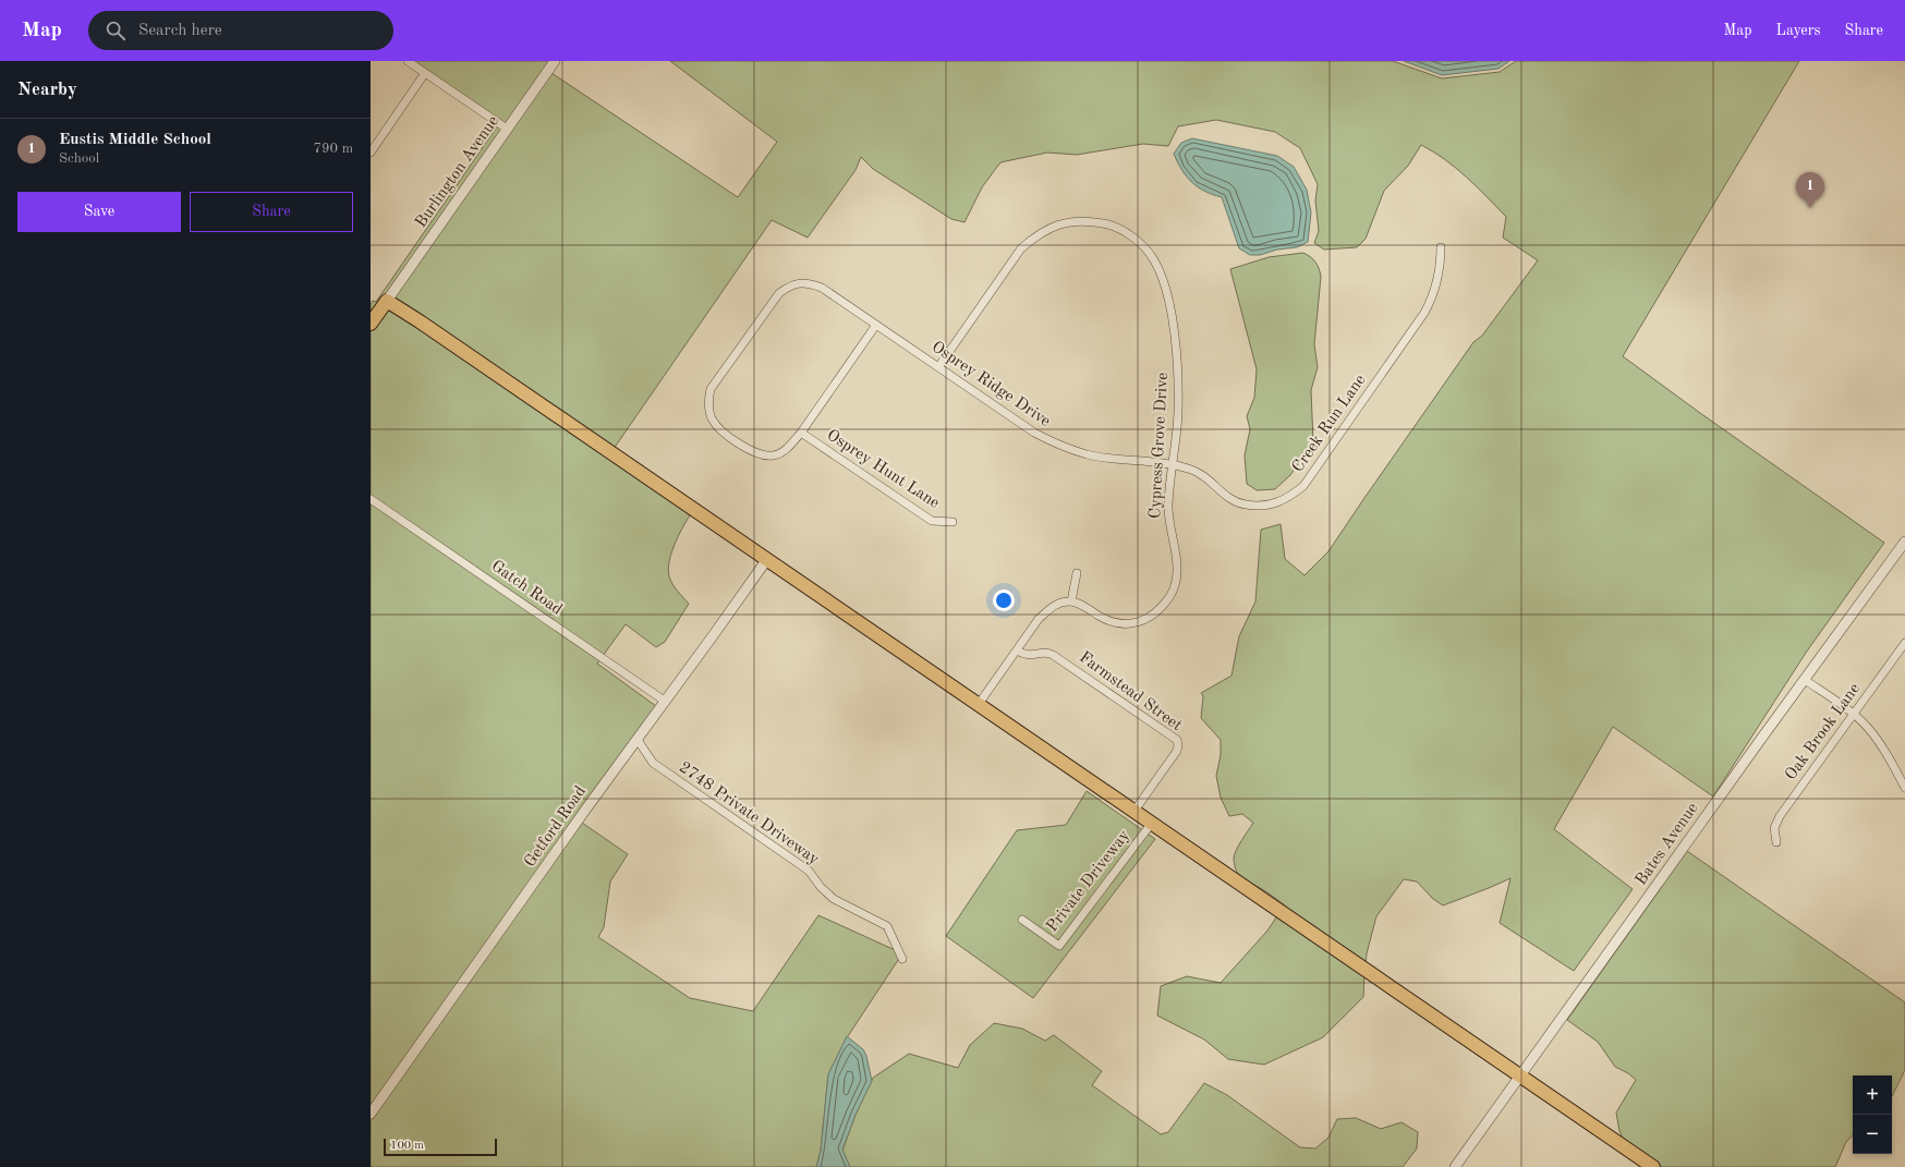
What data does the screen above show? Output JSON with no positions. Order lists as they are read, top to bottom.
{
  "streets": {
    "street": [
      "Burlington Avenue",
      "Osprey Ridge Drive",
      "Creek Run Lane",
      "Cypress Grove Drive",
      "Osprey Hunt Lane",
      "Gatch Road",
      "Farmstead Street",
      "Oak Brook Lane",
      "2748 Private Driveway",
      "Getford Road",
      "Bates Avenue",
      "Private Driveway"
    ]
  },
  "crossings": [
    ["Osprey Ridge Drive", "Creek Run Lane"],
    ["Osprey Ridge Drive", "Cypress Grove Drive"],
    ["Osprey Ridge Drive", "Osprey Hunt Lane"],
    ["Creek Run Lane", "Cypress Grove Drive"],
    ["Gatch Road", "Getford Road"],
    ["2748 Private Driveway", "Getford Road"]
  ],
  "scale_bar": "100 m",
  "page": {
    "header": "Map",
    "search": "Search here",
    "nav": ["Map", "Layers", "Share"],
    "heading": "Nearby",
    "list": [
      {
        "mark": "1",
        "name": "Eustis Middle School",
        "note": "School",
        "value": "790 m"
      }
    ],
    "pins": "1",
    "buttons": ["Save", "Share"],
    "map_buttons": ["+", "−"],
    "scale": "100 m"
  }
}
